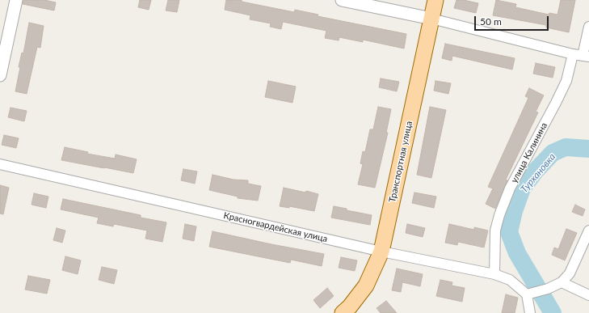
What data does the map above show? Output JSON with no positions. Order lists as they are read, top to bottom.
{
  "streets": {
    "main road": ["Транспортная улица"],
    "street": ["улица Калинина", "Красногвардейская улица"]
  },
  "crossings": [
    ["улица Калинина", "Красногвардейская улица"],
    ["Транспортная улица", "Красногвардейская улица"]
  ],
  "water": ["Турхановка"],
  "scale_bar": "50 m"
}
